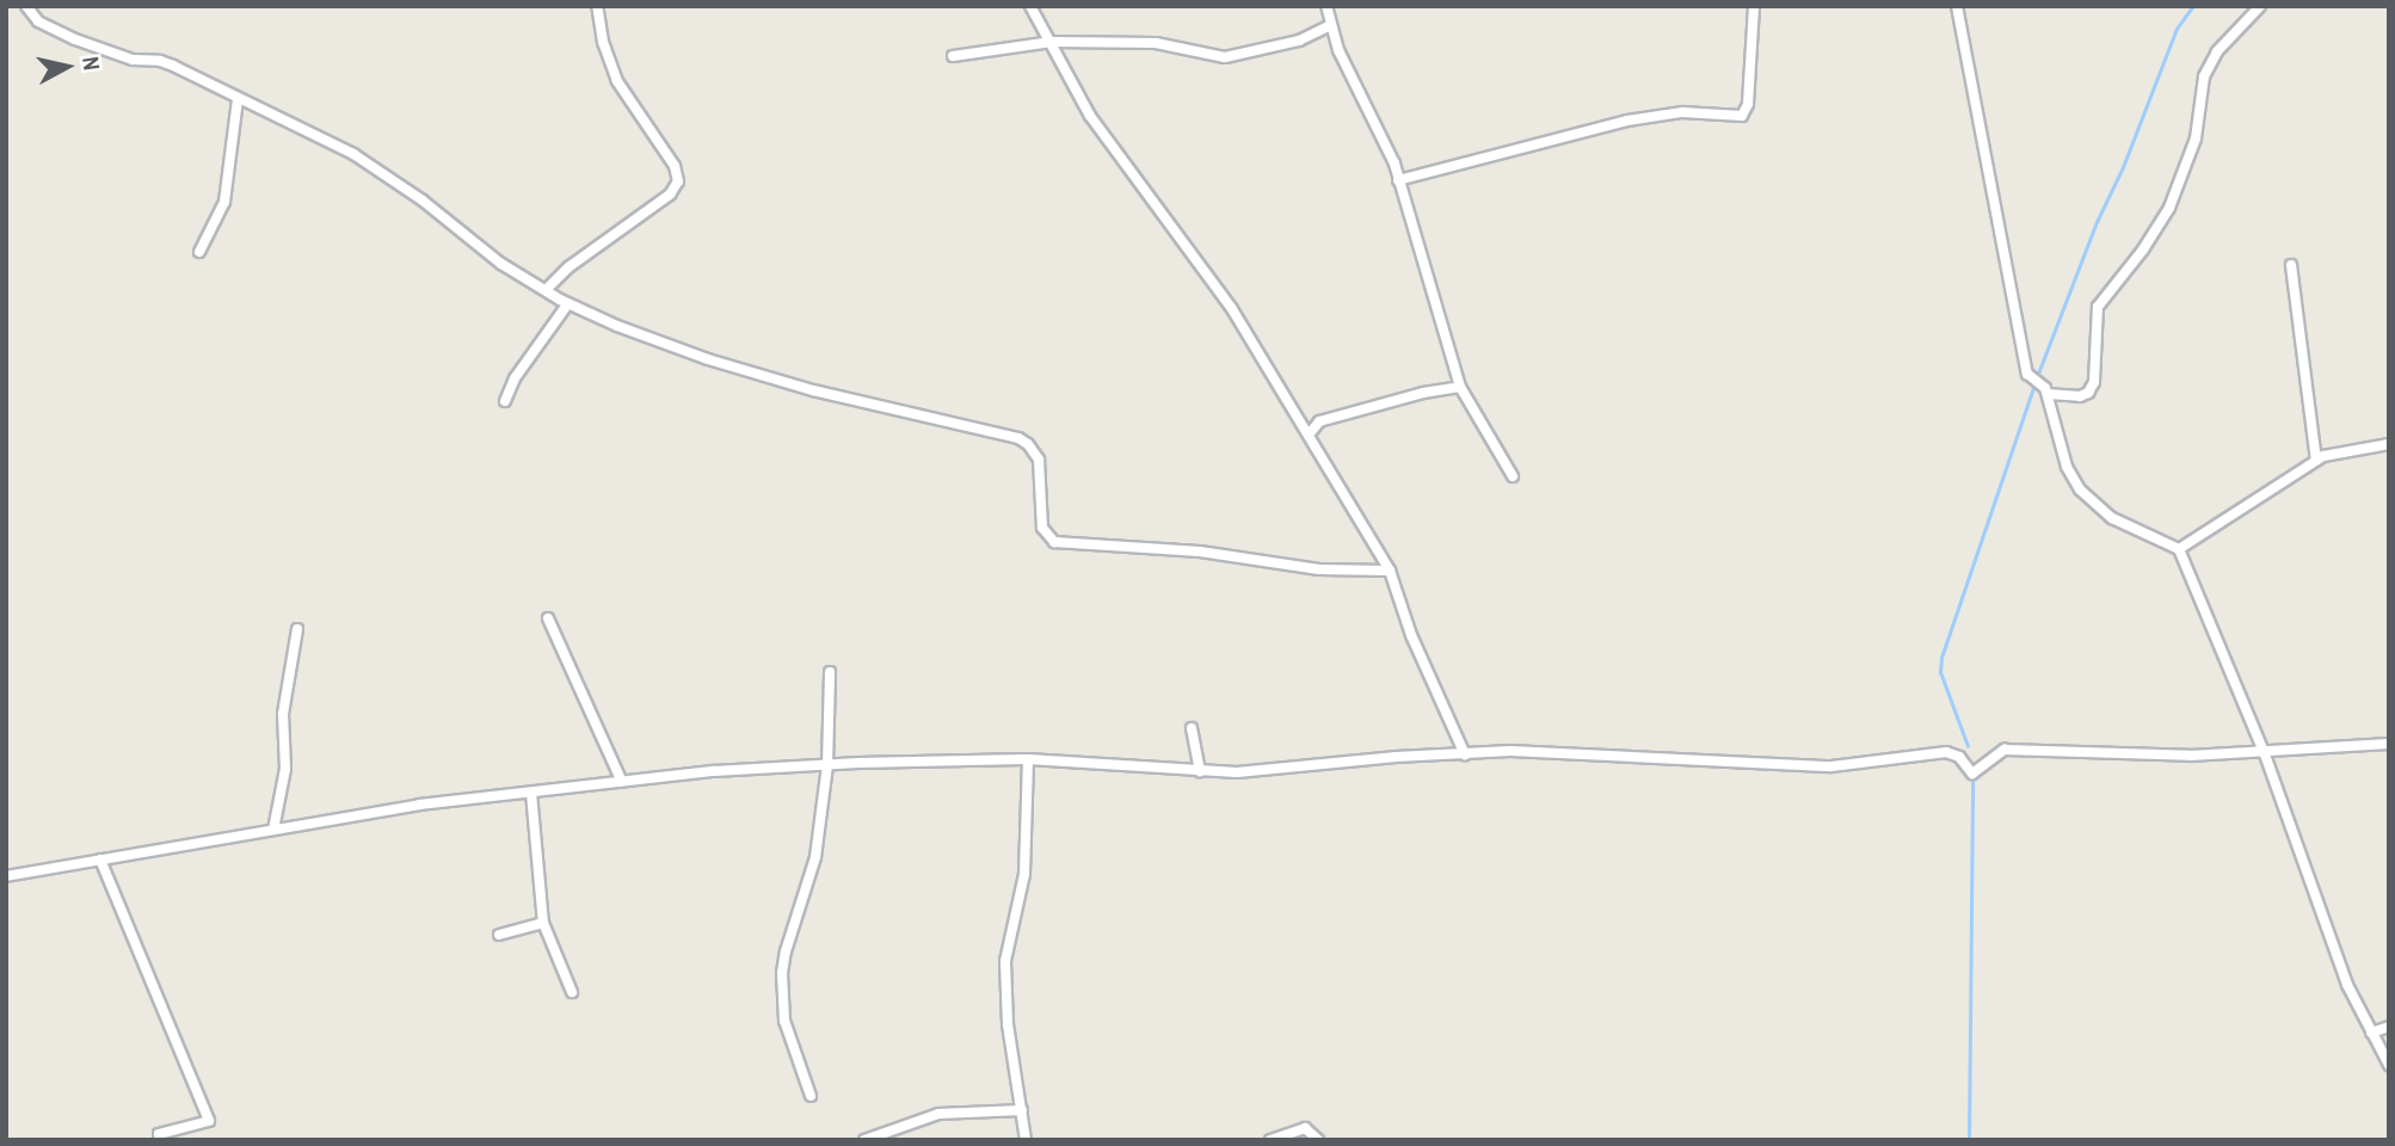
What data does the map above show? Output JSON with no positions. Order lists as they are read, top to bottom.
{
  "north": "right"
}
